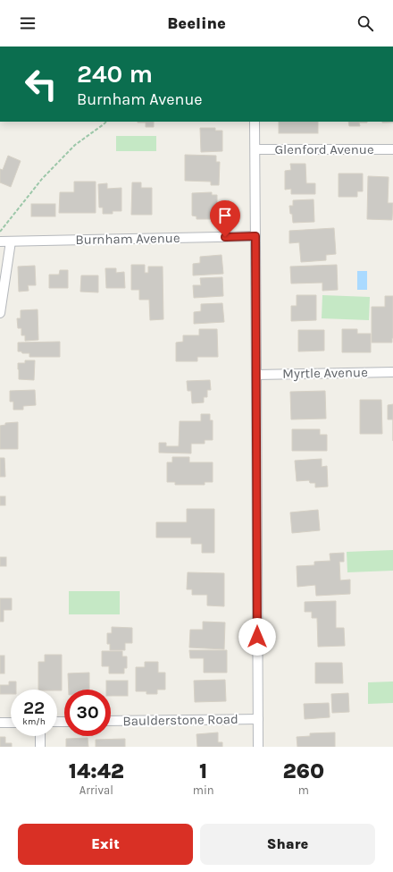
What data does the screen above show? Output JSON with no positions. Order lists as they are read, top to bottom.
{
  "streets": {
    "street": [
      "Glenford Avenue",
      "Burnham Avenue",
      "Myrtle Avenue",
      "Baulderstone Road"
    ]
  },
  "page": {
    "header": "Beeline",
    "turn": ["240 m", "Burnham Avenue"],
    "speed": "22 km/h",
    "limit": "30",
    "eta": [
      "14:42",
      "Arrival",
      "1",
      "min",
      "260",
      "m"
    ],
    "buttons": ["Exit", "Share"]
  }
}
